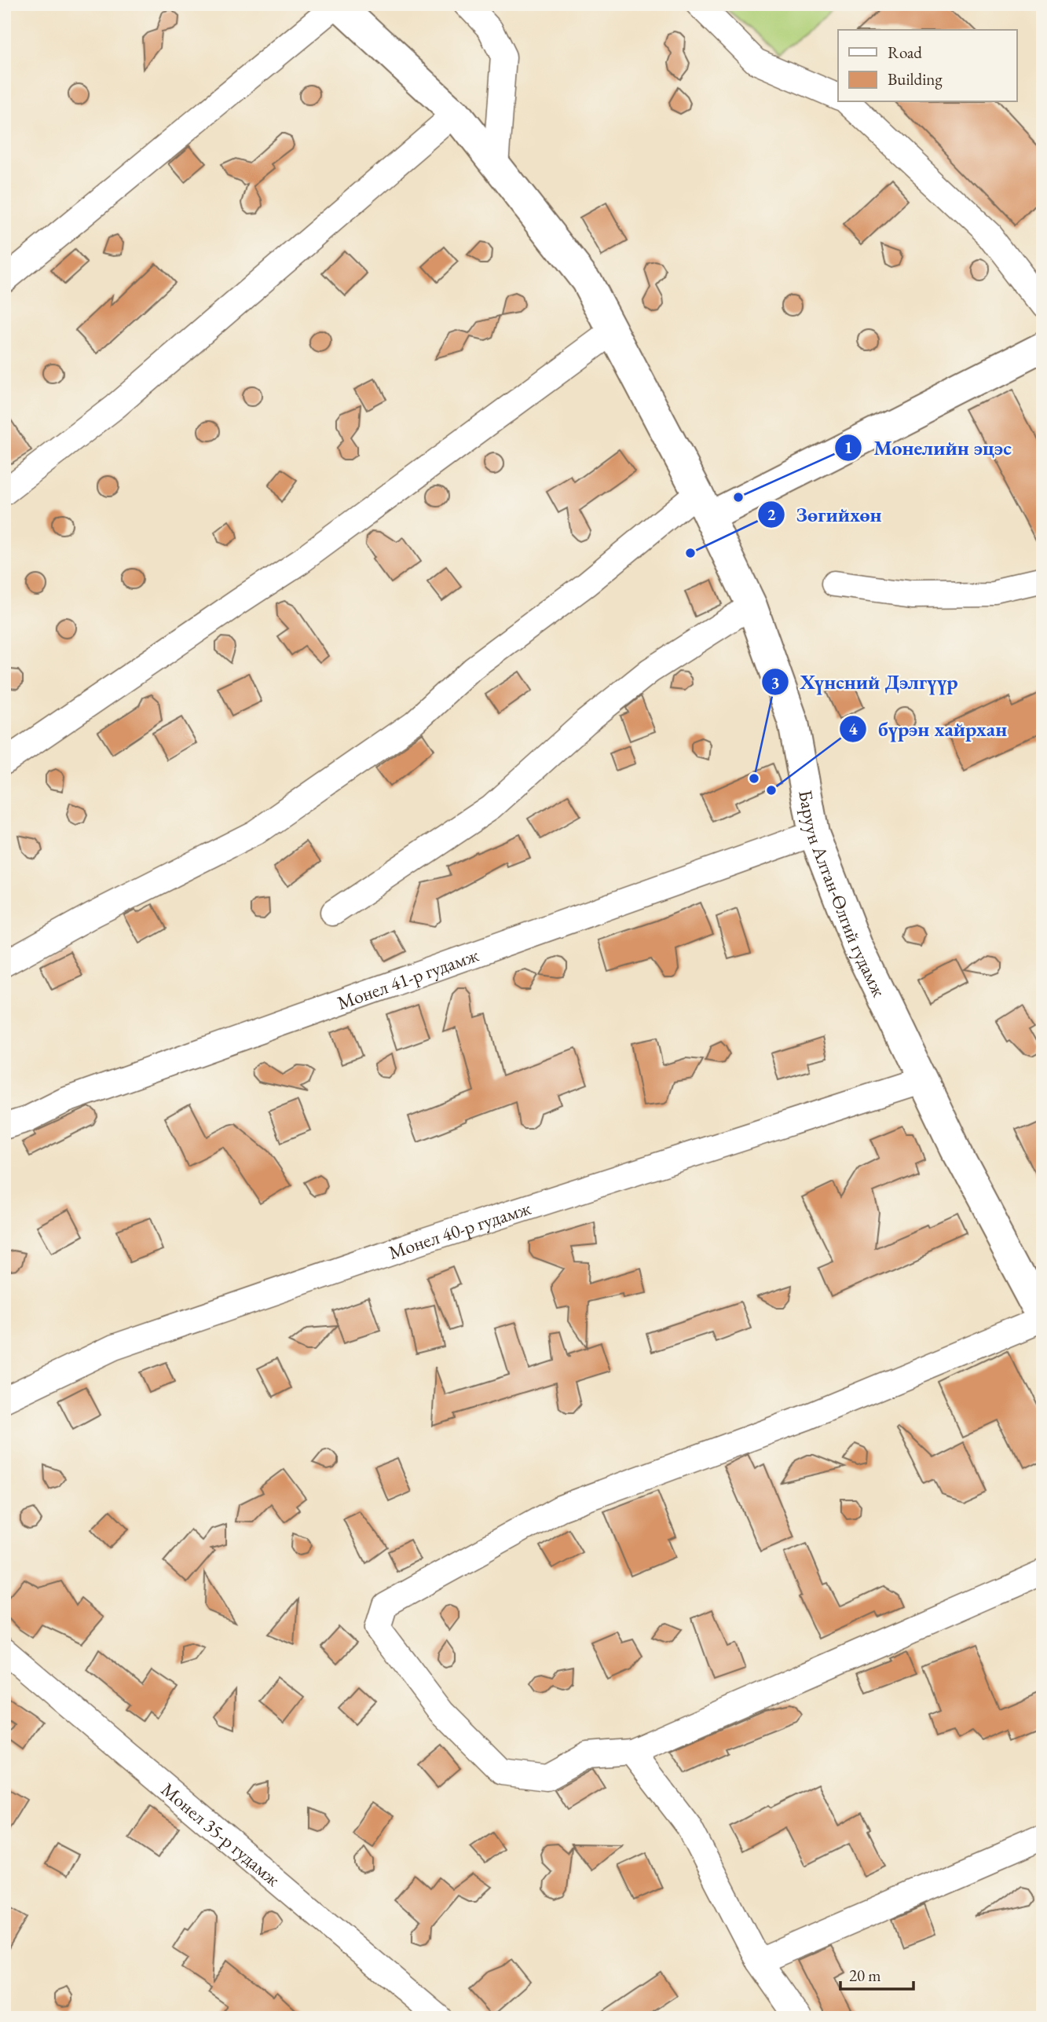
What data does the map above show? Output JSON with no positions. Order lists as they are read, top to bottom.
{
  "streets": {
    "main road": ["Баруун Алтан-Өлгий гудамж"],
    "street": ["Монел 41-р гудамж", "Монел 40-р гудамж", "Монел 35-р гудамж"]
  },
  "crossings": [
    ["Баруун Алтан-Өлгий гудамж", "Монел 41-р гудамж"],
    ["Баруун Алтан-Өлгий гудамж", "Монел 40-р гудамж"]
  ],
  "places": [
    "Монелийн эцэс",
    "Зөгийхөн",
    "Хүнсний Дэлгүүр",
    "бүрэн хайрхан"
  ],
  "legend": ["Road", "Building"],
  "scale_bar": "20 m"
}
